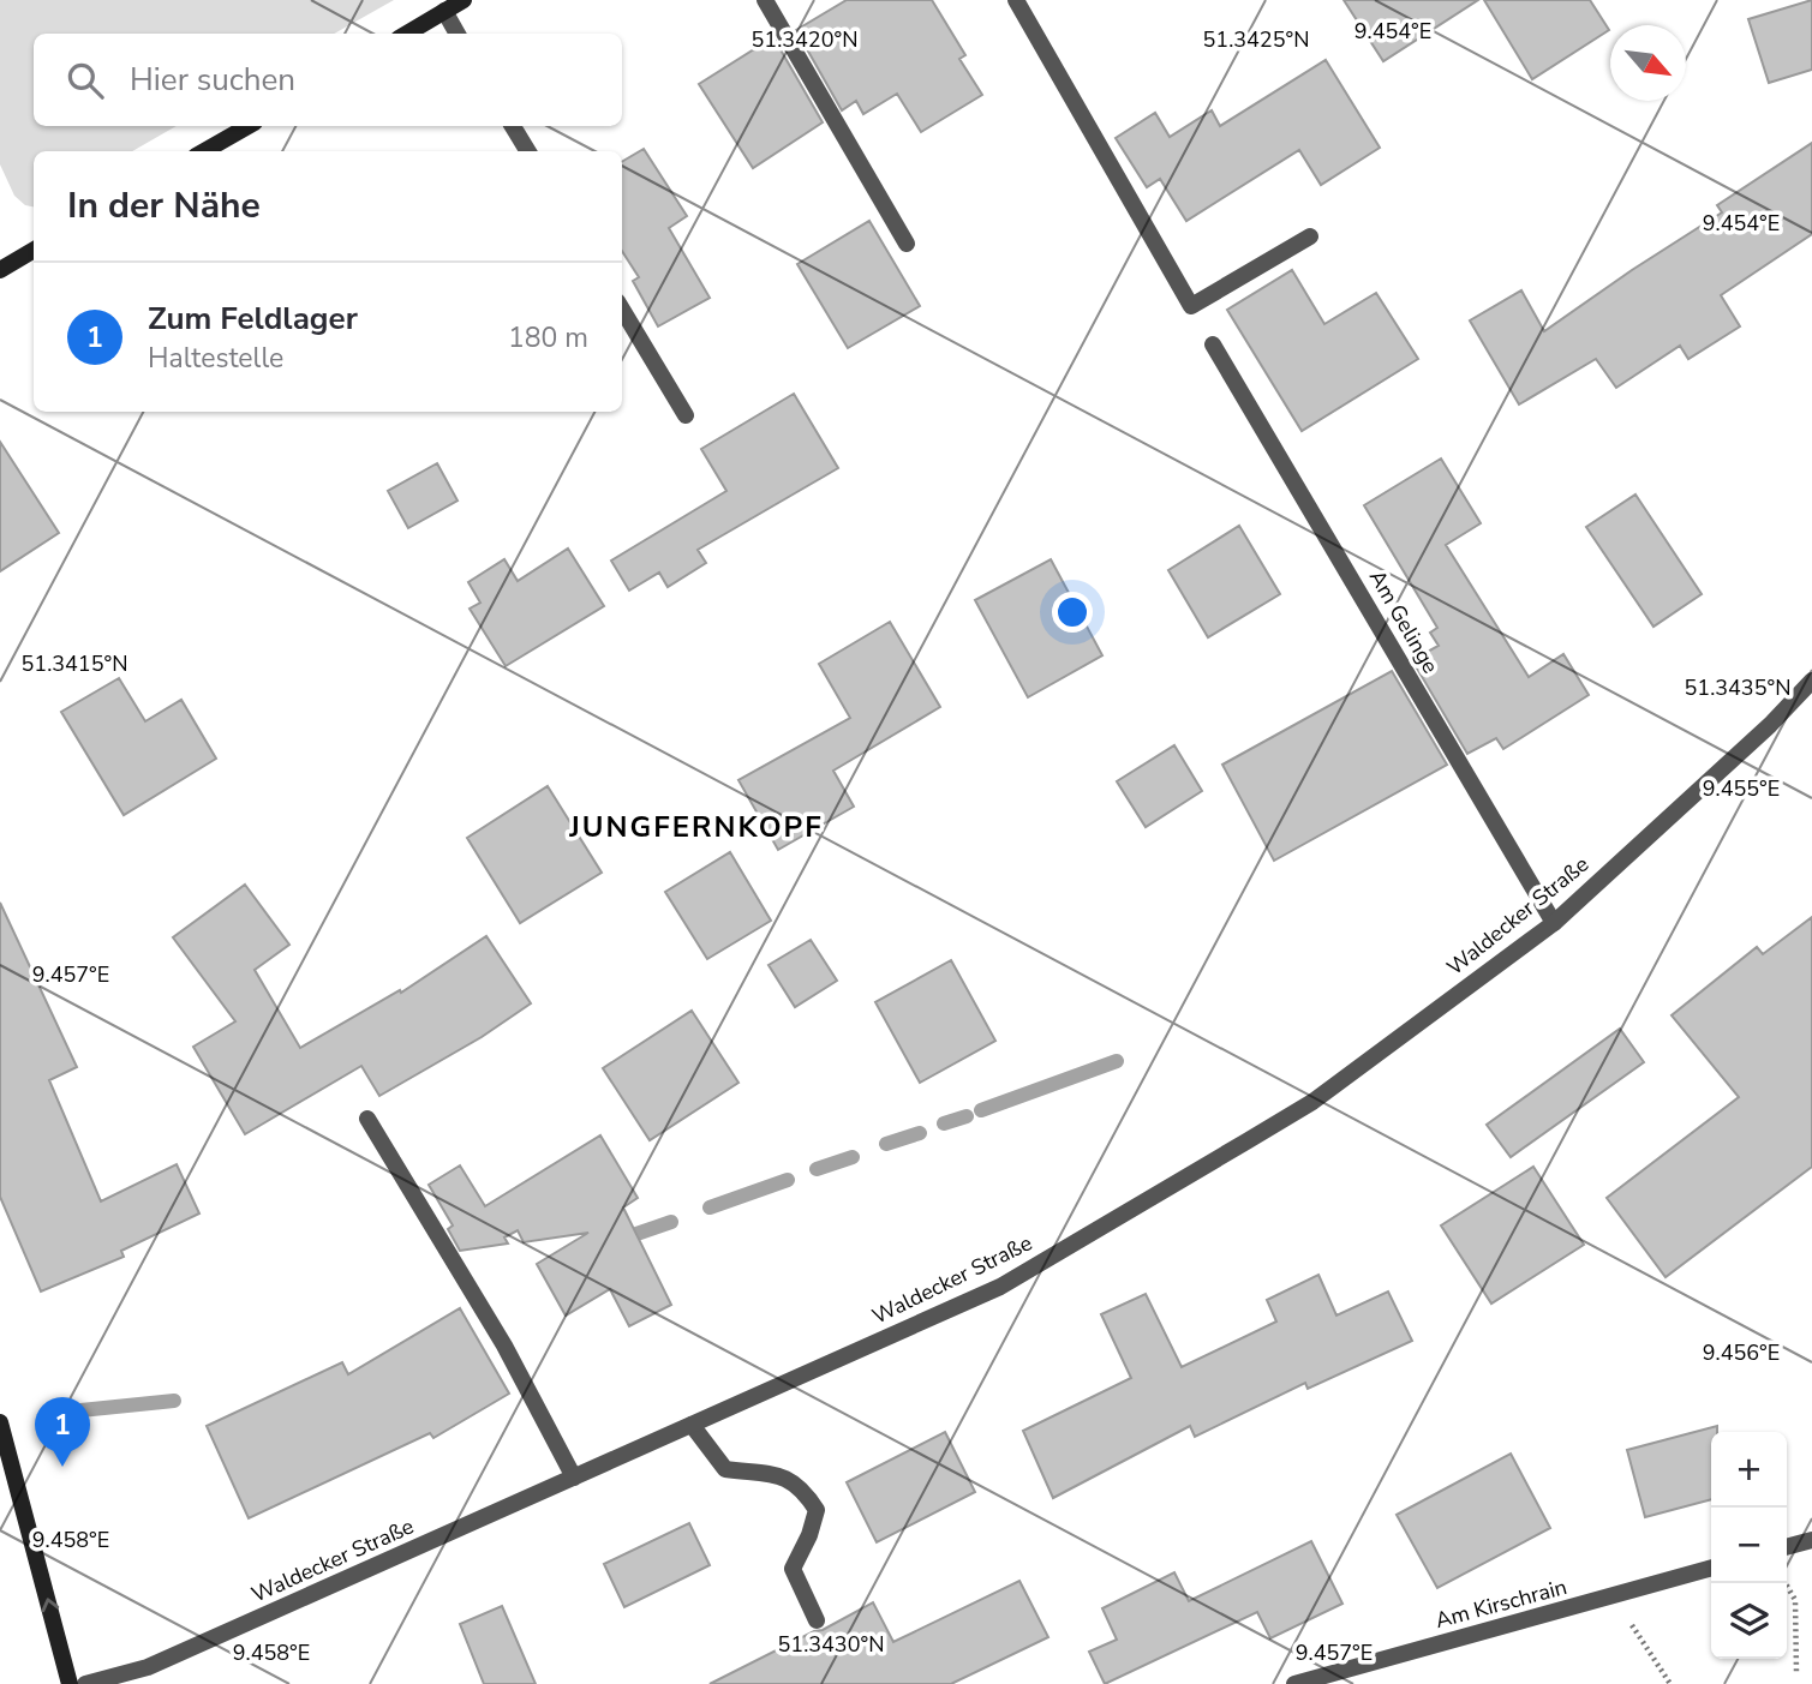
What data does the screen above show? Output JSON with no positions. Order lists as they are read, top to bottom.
{
  "streets": {
    "street": ["Am Gelinge", "Waldecker Straße", "Am Kirschrain"]
  },
  "crossings": [
    ["Am Gelinge", "Waldecker Straße"]
  ],
  "districts": ["JUNGFERNKOPF"],
  "north": "bottom right",
  "page": {
    "search": "Hier suchen",
    "heading": "In der Nähe",
    "list": [
      {
        "mark": "1",
        "name": "Zum Feldlager",
        "note": "Haltestelle",
        "value": "180 m"
      }
    ],
    "pins": "1",
    "map_buttons": ["+", "−"]
  },
  "coordinates": [
    "9.454°E",
    "51.3420°N",
    "51.3425°N",
    "51.3415°N",
    "51.3435°N",
    "9.455°E",
    "9.457°E",
    "9.456°E",
    "9.458°E",
    "51.3430°N"
  ]
}
